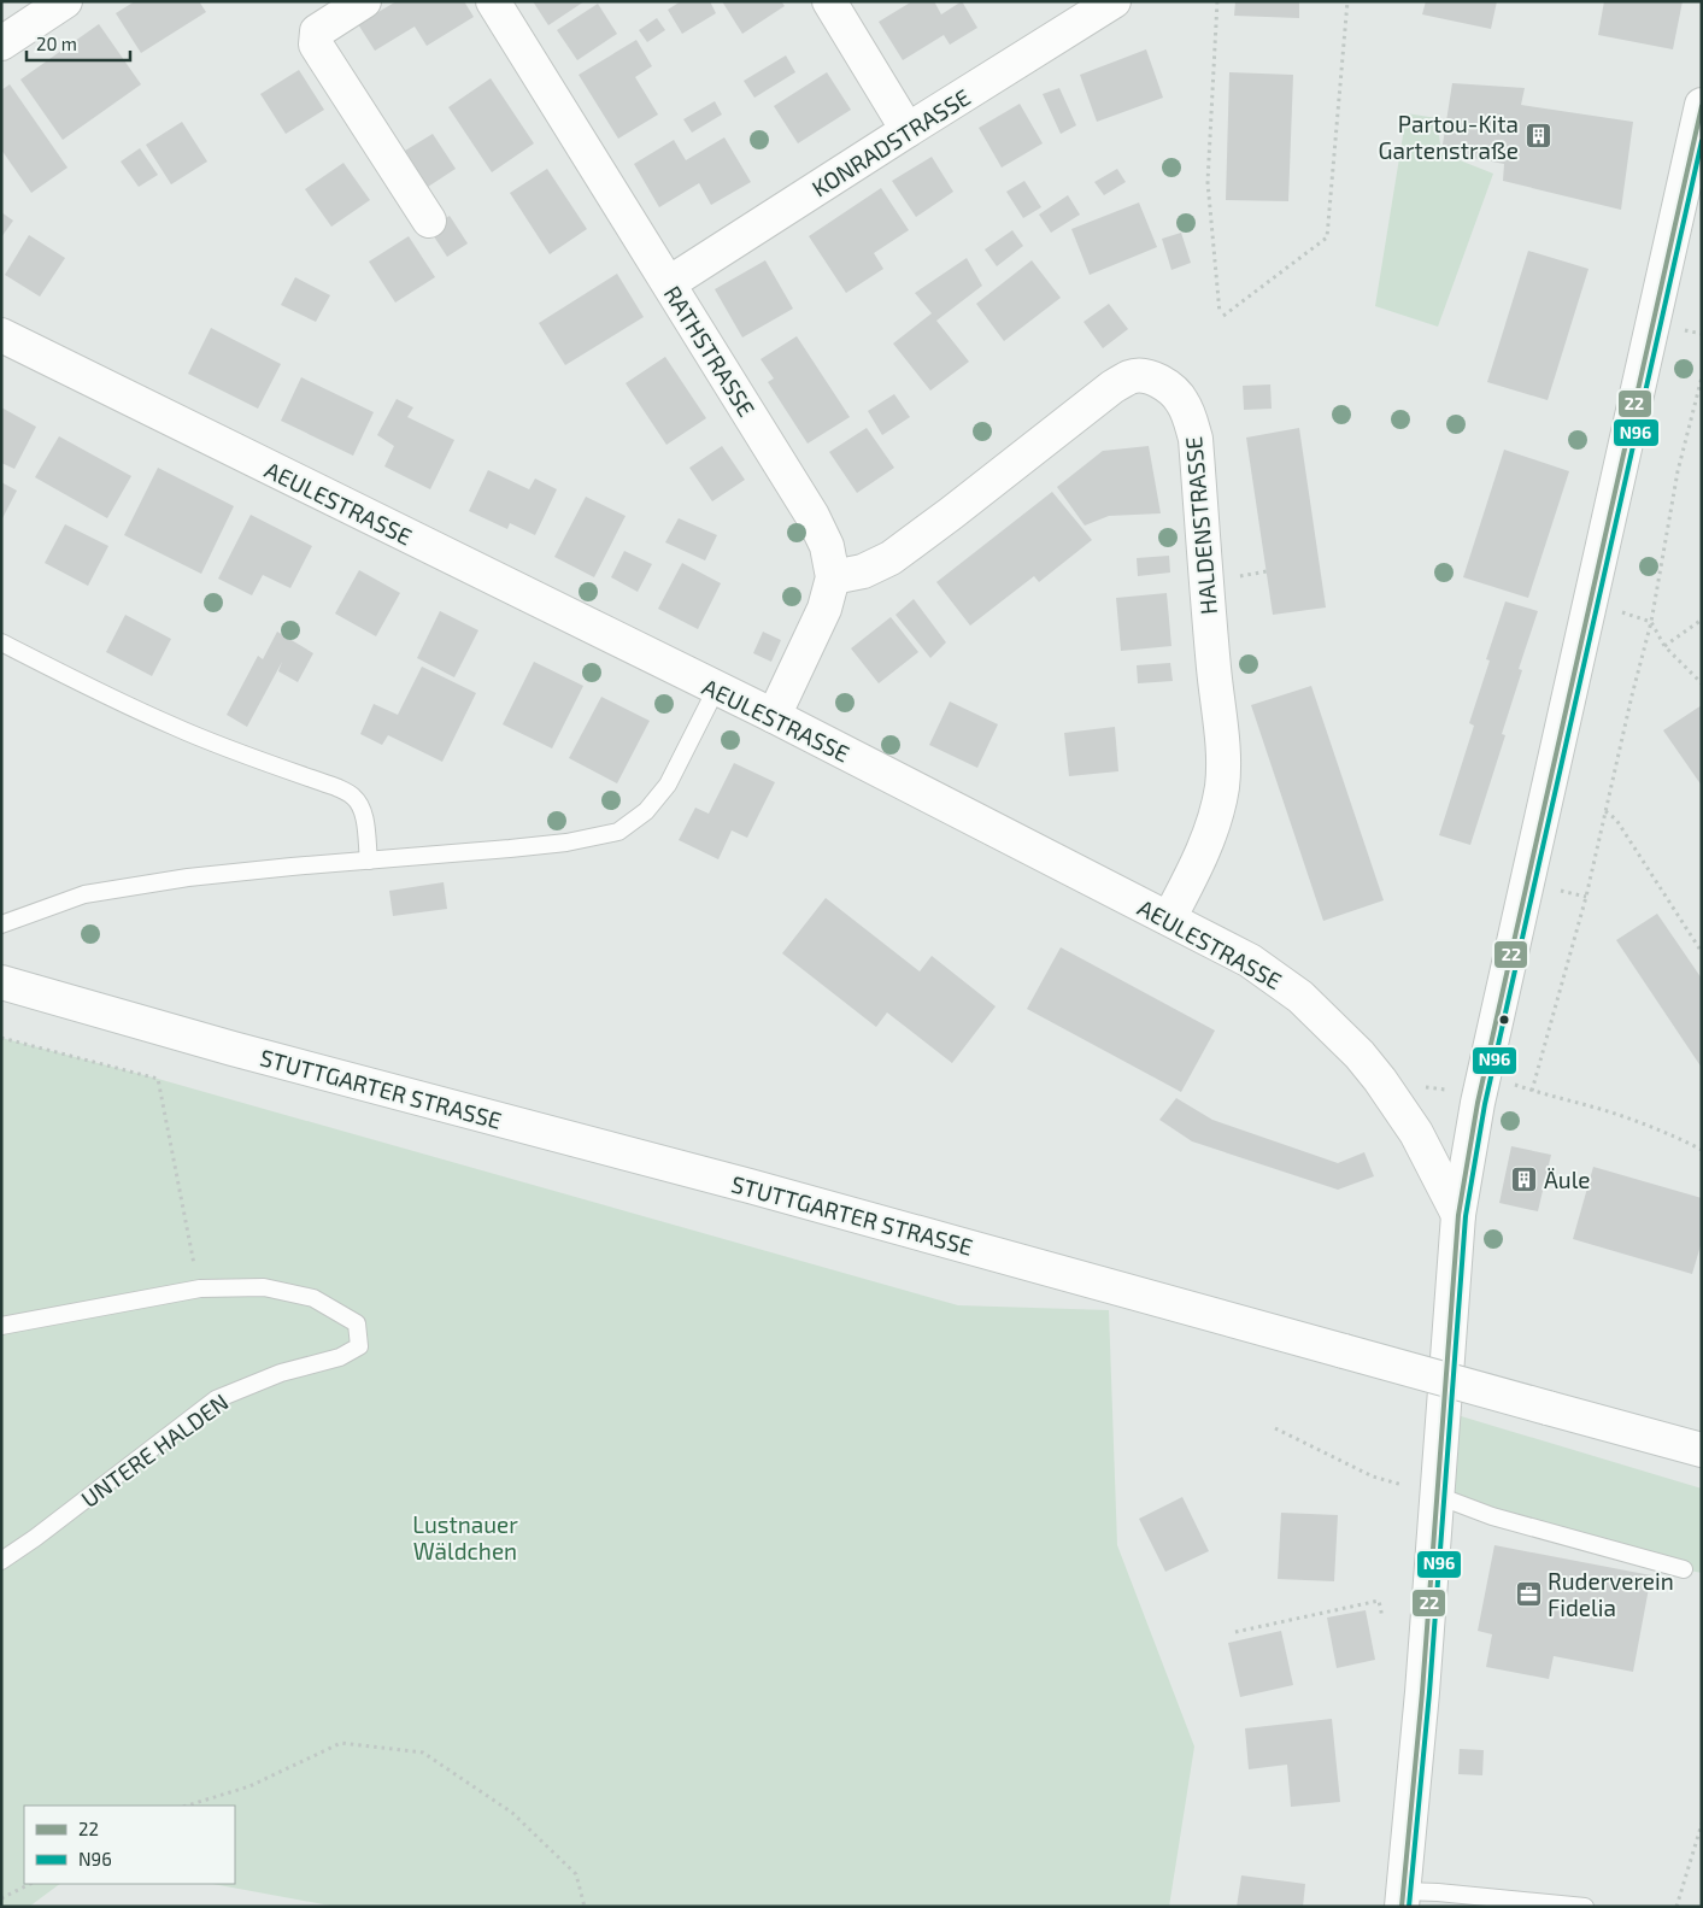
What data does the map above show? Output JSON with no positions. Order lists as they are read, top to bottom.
{
  "streets": {
    "street": [
      "KONRADSTRASSE",
      "RATHSTRASSE",
      "AEULESTRASSE",
      "HALDENSTRASSE",
      "STUTTGARTER STRASSE"
    ],
    "lane": ["UNTERE HALDEN"]
  },
  "crossings": [
    ["KONRADSTRASSE", "RATHSTRASSE"],
    ["RATHSTRASSE", "AEULESTRASSE"],
    ["RATHSTRASSE", "HALDENSTRASSE"],
    ["AEULESTRASSE", "HALDENSTRASSE"]
  ],
  "parks": ["Lustnauer Wäldchen"],
  "places": {
    "building": ["Partou-Kita Gartenstraße", "Äule"],
    "office": ["Ruderverein Fidelia"]
  },
  "lines": ["transit line 22", "transit line N96"],
  "legend": ["22", "N96"],
  "scale_bar": "20 m"
}
